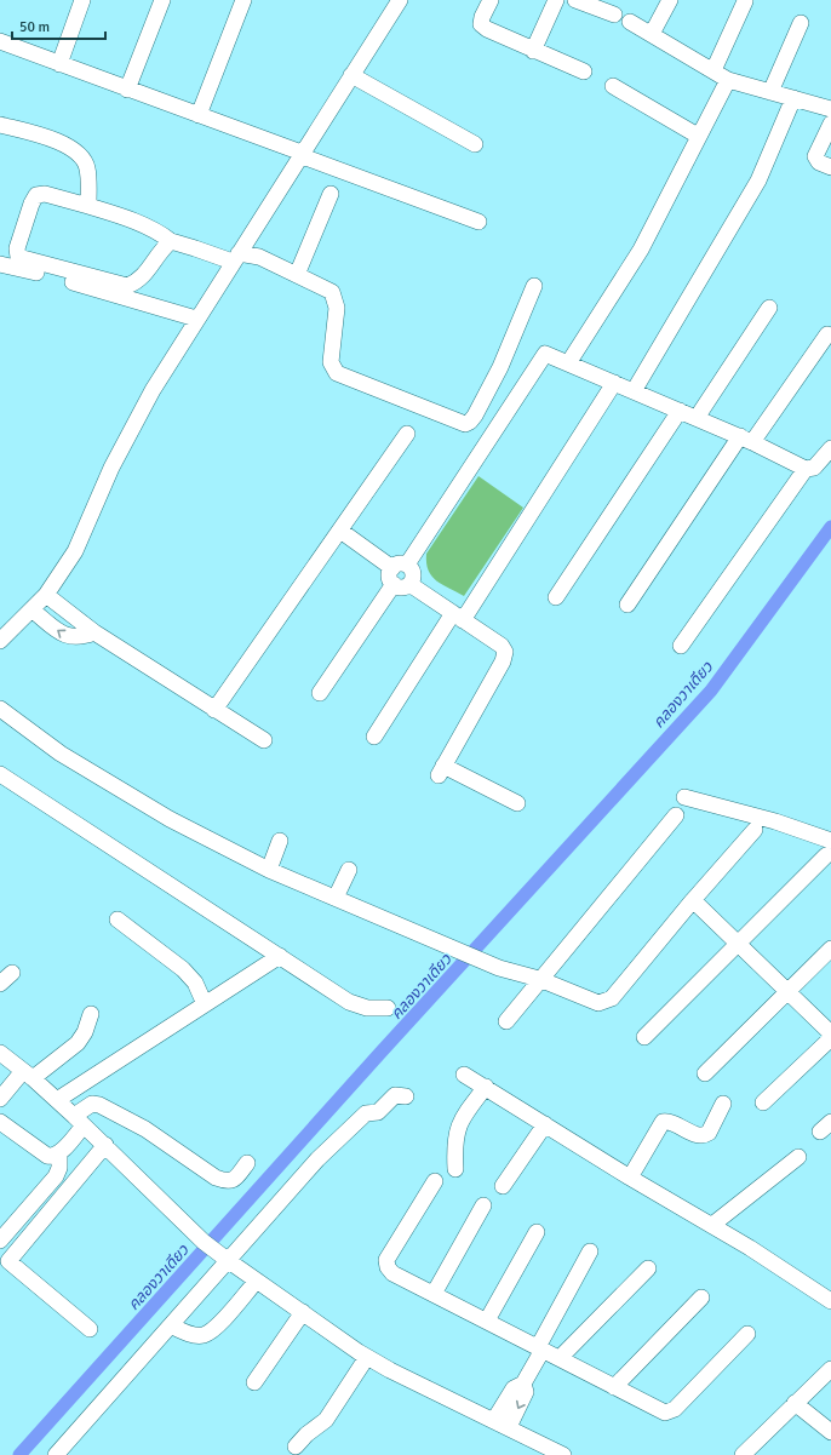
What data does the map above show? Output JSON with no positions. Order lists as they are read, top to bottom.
{
  "water": ["คลองวาเดียว"],
  "scale_bar": "50 m"
}
